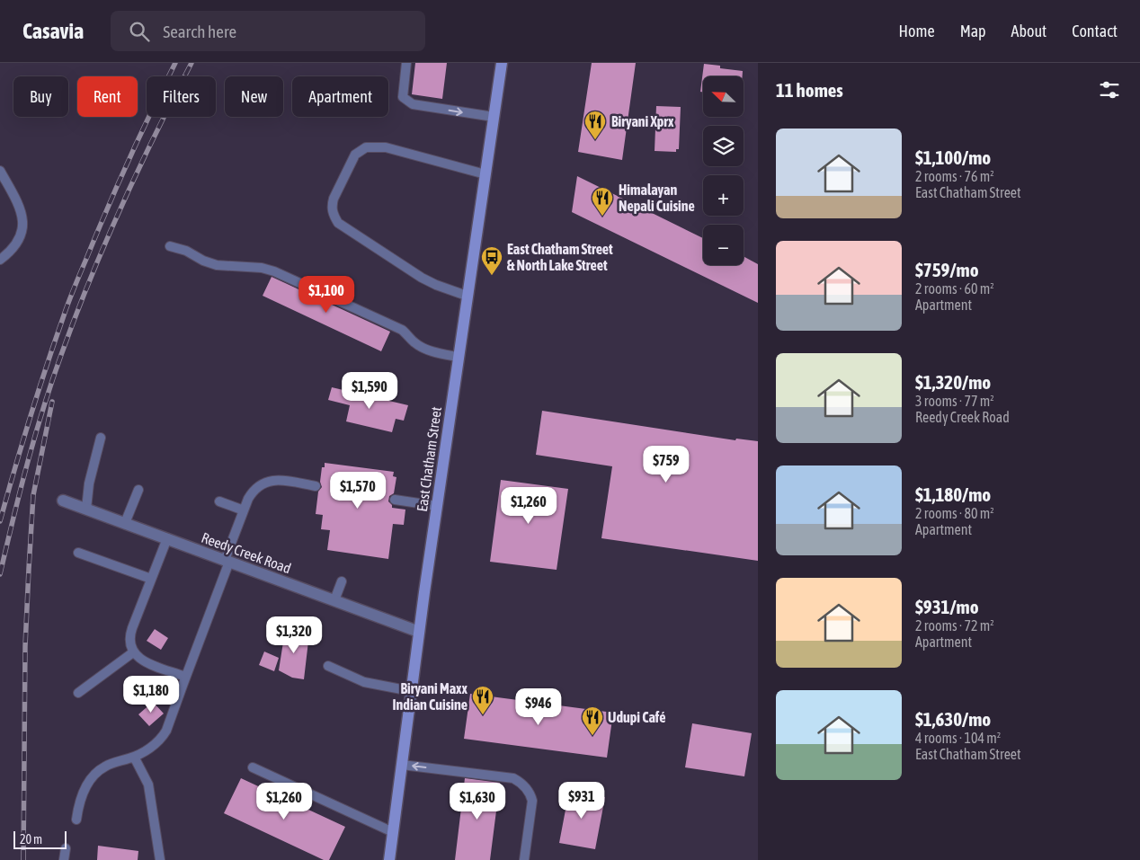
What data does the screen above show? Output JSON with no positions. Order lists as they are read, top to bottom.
{
  "streets": {
    "main road": ["East Chatham Street"],
    "street": ["Reedy Creek Road"]
  },
  "crossings": [
    ["East Chatham Street", "Reedy Creek Road"]
  ],
  "places": {
    "restaurant": [
      "Biryani Xprx",
      "Himalayan Nepali Cuisine",
      "Biryani Maxx Indian Cuisine",
      "Udupi Café"
    ],
    "bus stop": ["East Chatham Street & North Lake Street"]
  },
  "scale_bar": "20 m",
  "north": "top left",
  "page": {
    "header": "Casavia",
    "search": "Search here",
    "nav": [
      "Home",
      "Map",
      "About",
      "Contact"
    ],
    "heading": "11 homes",
    "map_buttons": ["+", "−"],
    "chip": [
      "Buy",
      "Rent",
      "Filters",
      "New",
      "Apartment"
    ],
    "list": [
      {
        "name": "$1,100/mo",
        "note": "2 rooms · 76 m² · East Chatham Street"
      },
      {
        "name": "$759/mo",
        "note": "2 rooms · 60 m² · Apartment"
      },
      {
        "name": "$1,320/mo",
        "note": "3 rooms · 77 m² · Reedy Creek Road"
      },
      {
        "name": "$1,180/mo",
        "note": "2 rooms · 80 m² · Apartment"
      },
      {
        "name": "$931/mo",
        "note": "2 rooms · 72 m² · Apartment"
      },
      {
        "name": "$1,630/mo",
        "note": "4 rooms · 104 m² · East Chatham Street"
      }
    ],
    "price": [
      "$1,100",
      "$1,590",
      "$759",
      "$1,570",
      "$1,260",
      "$1,320",
      "$1,180",
      "$946",
      "$931",
      "$1,260",
      "$1,630"
    ],
    "scale": "20 m"
  }
}
